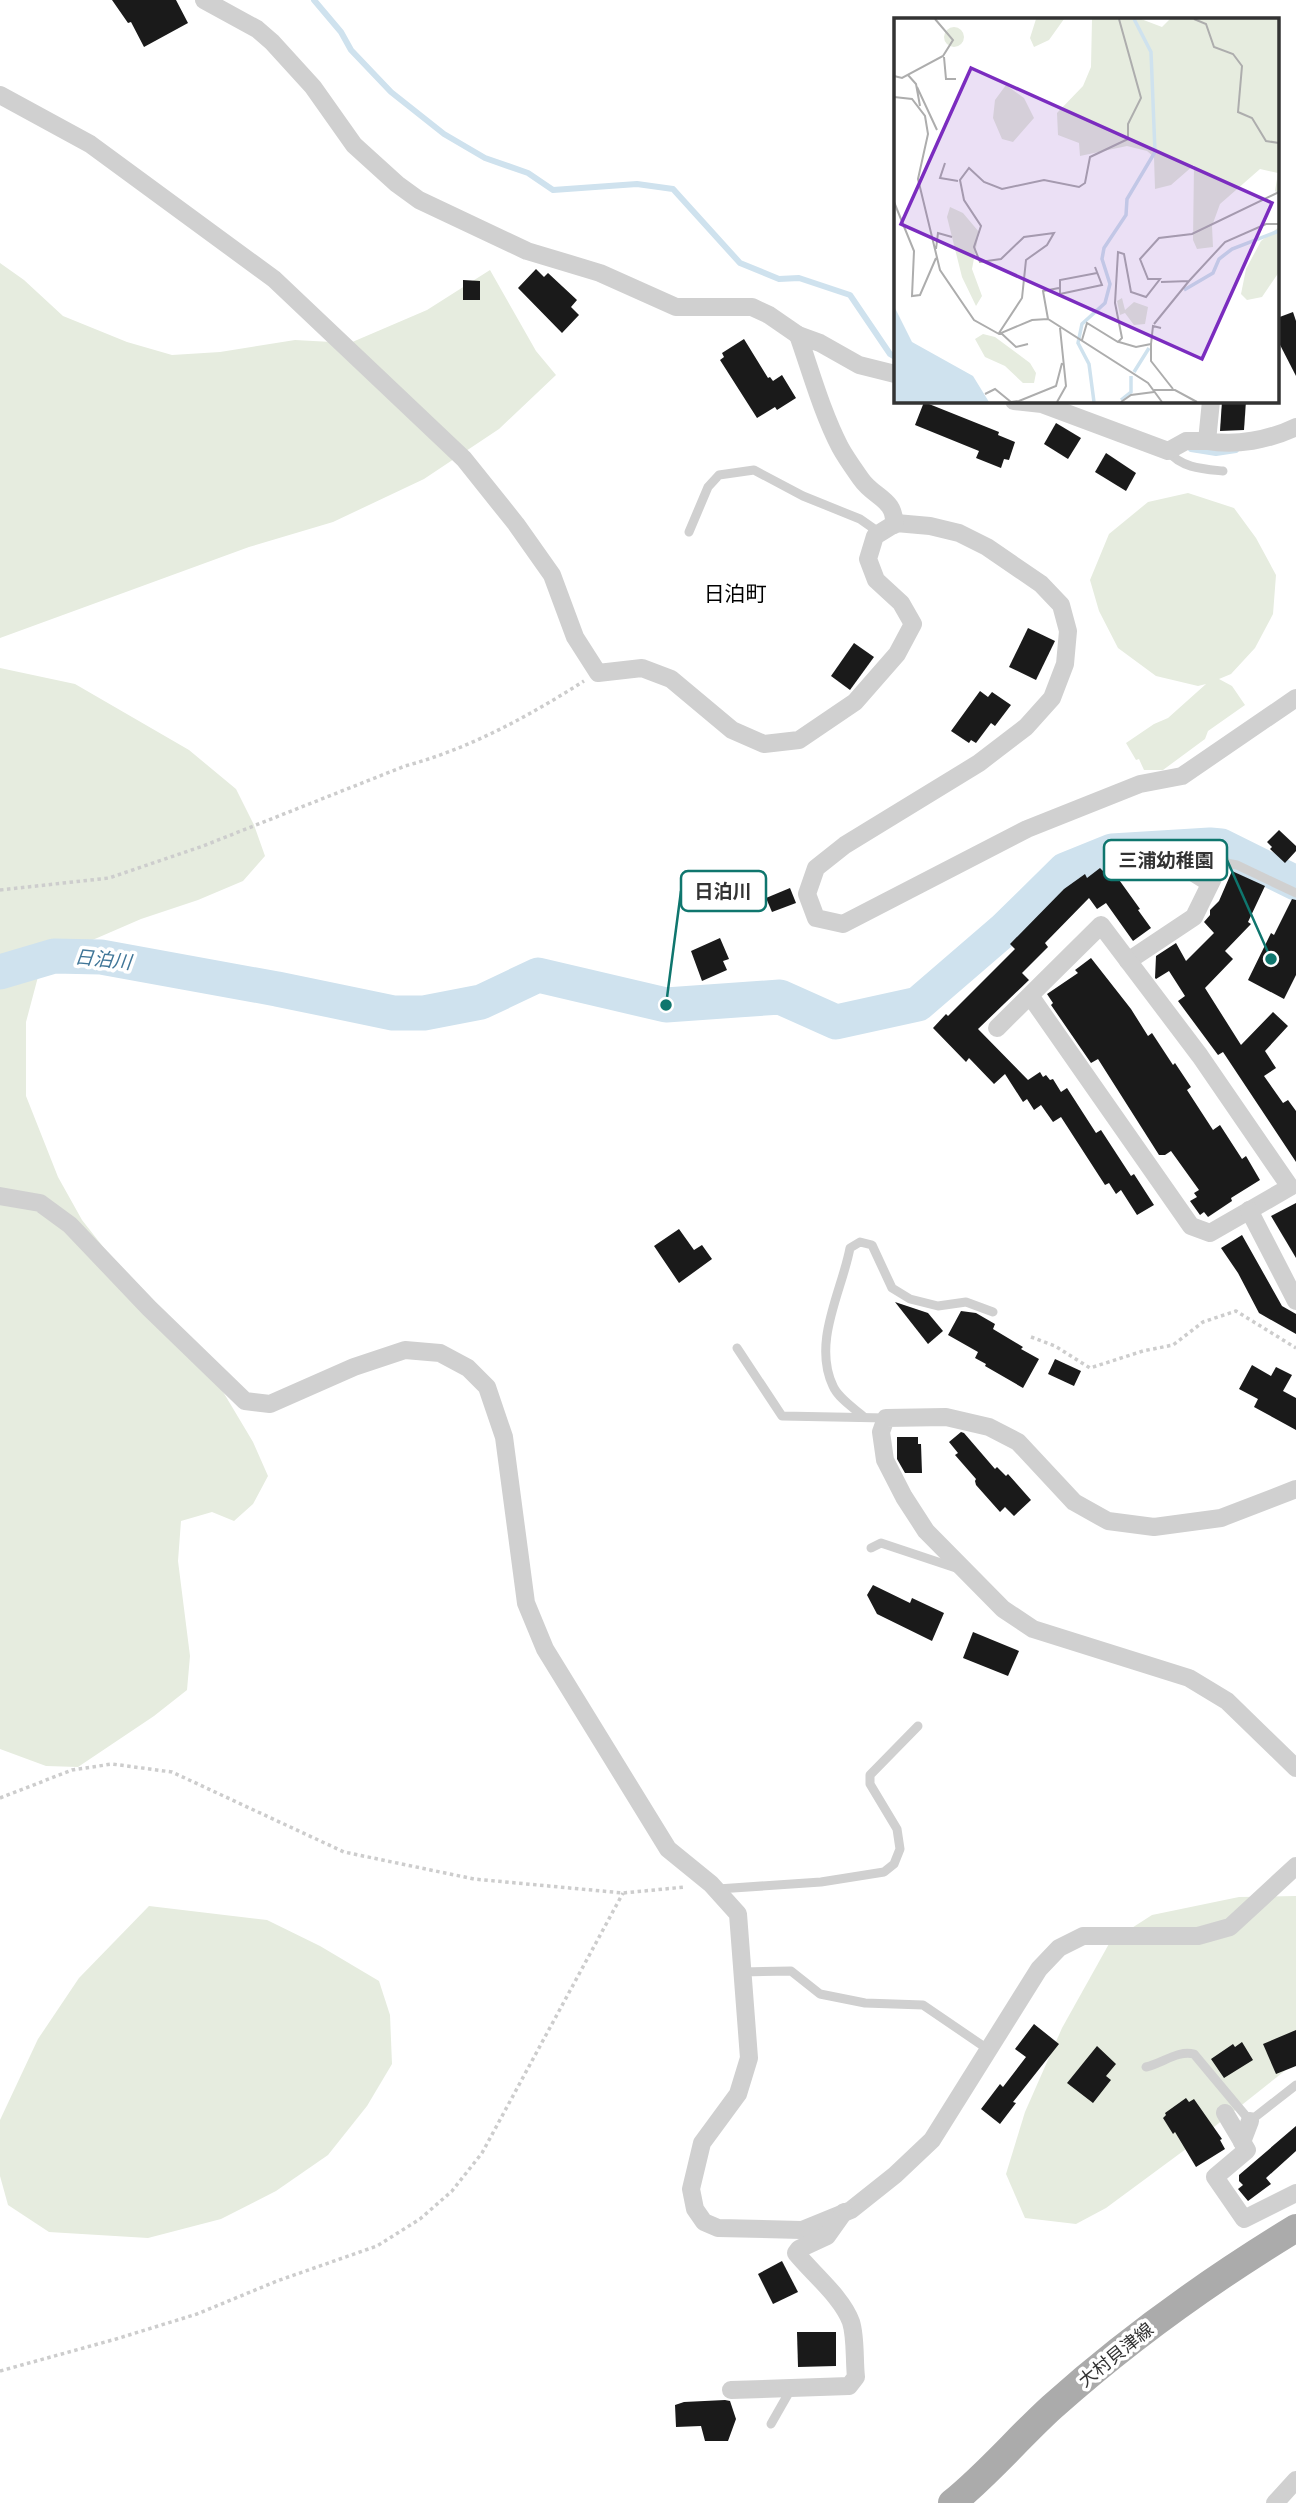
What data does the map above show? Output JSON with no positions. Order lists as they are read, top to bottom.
{
  "streets": {
    "main road": ["大村貝津線"]
  },
  "districts": ["日泊町"],
  "water": ["日泊川"],
  "places": ["三浦幼稚園", "日泊川"]
}
